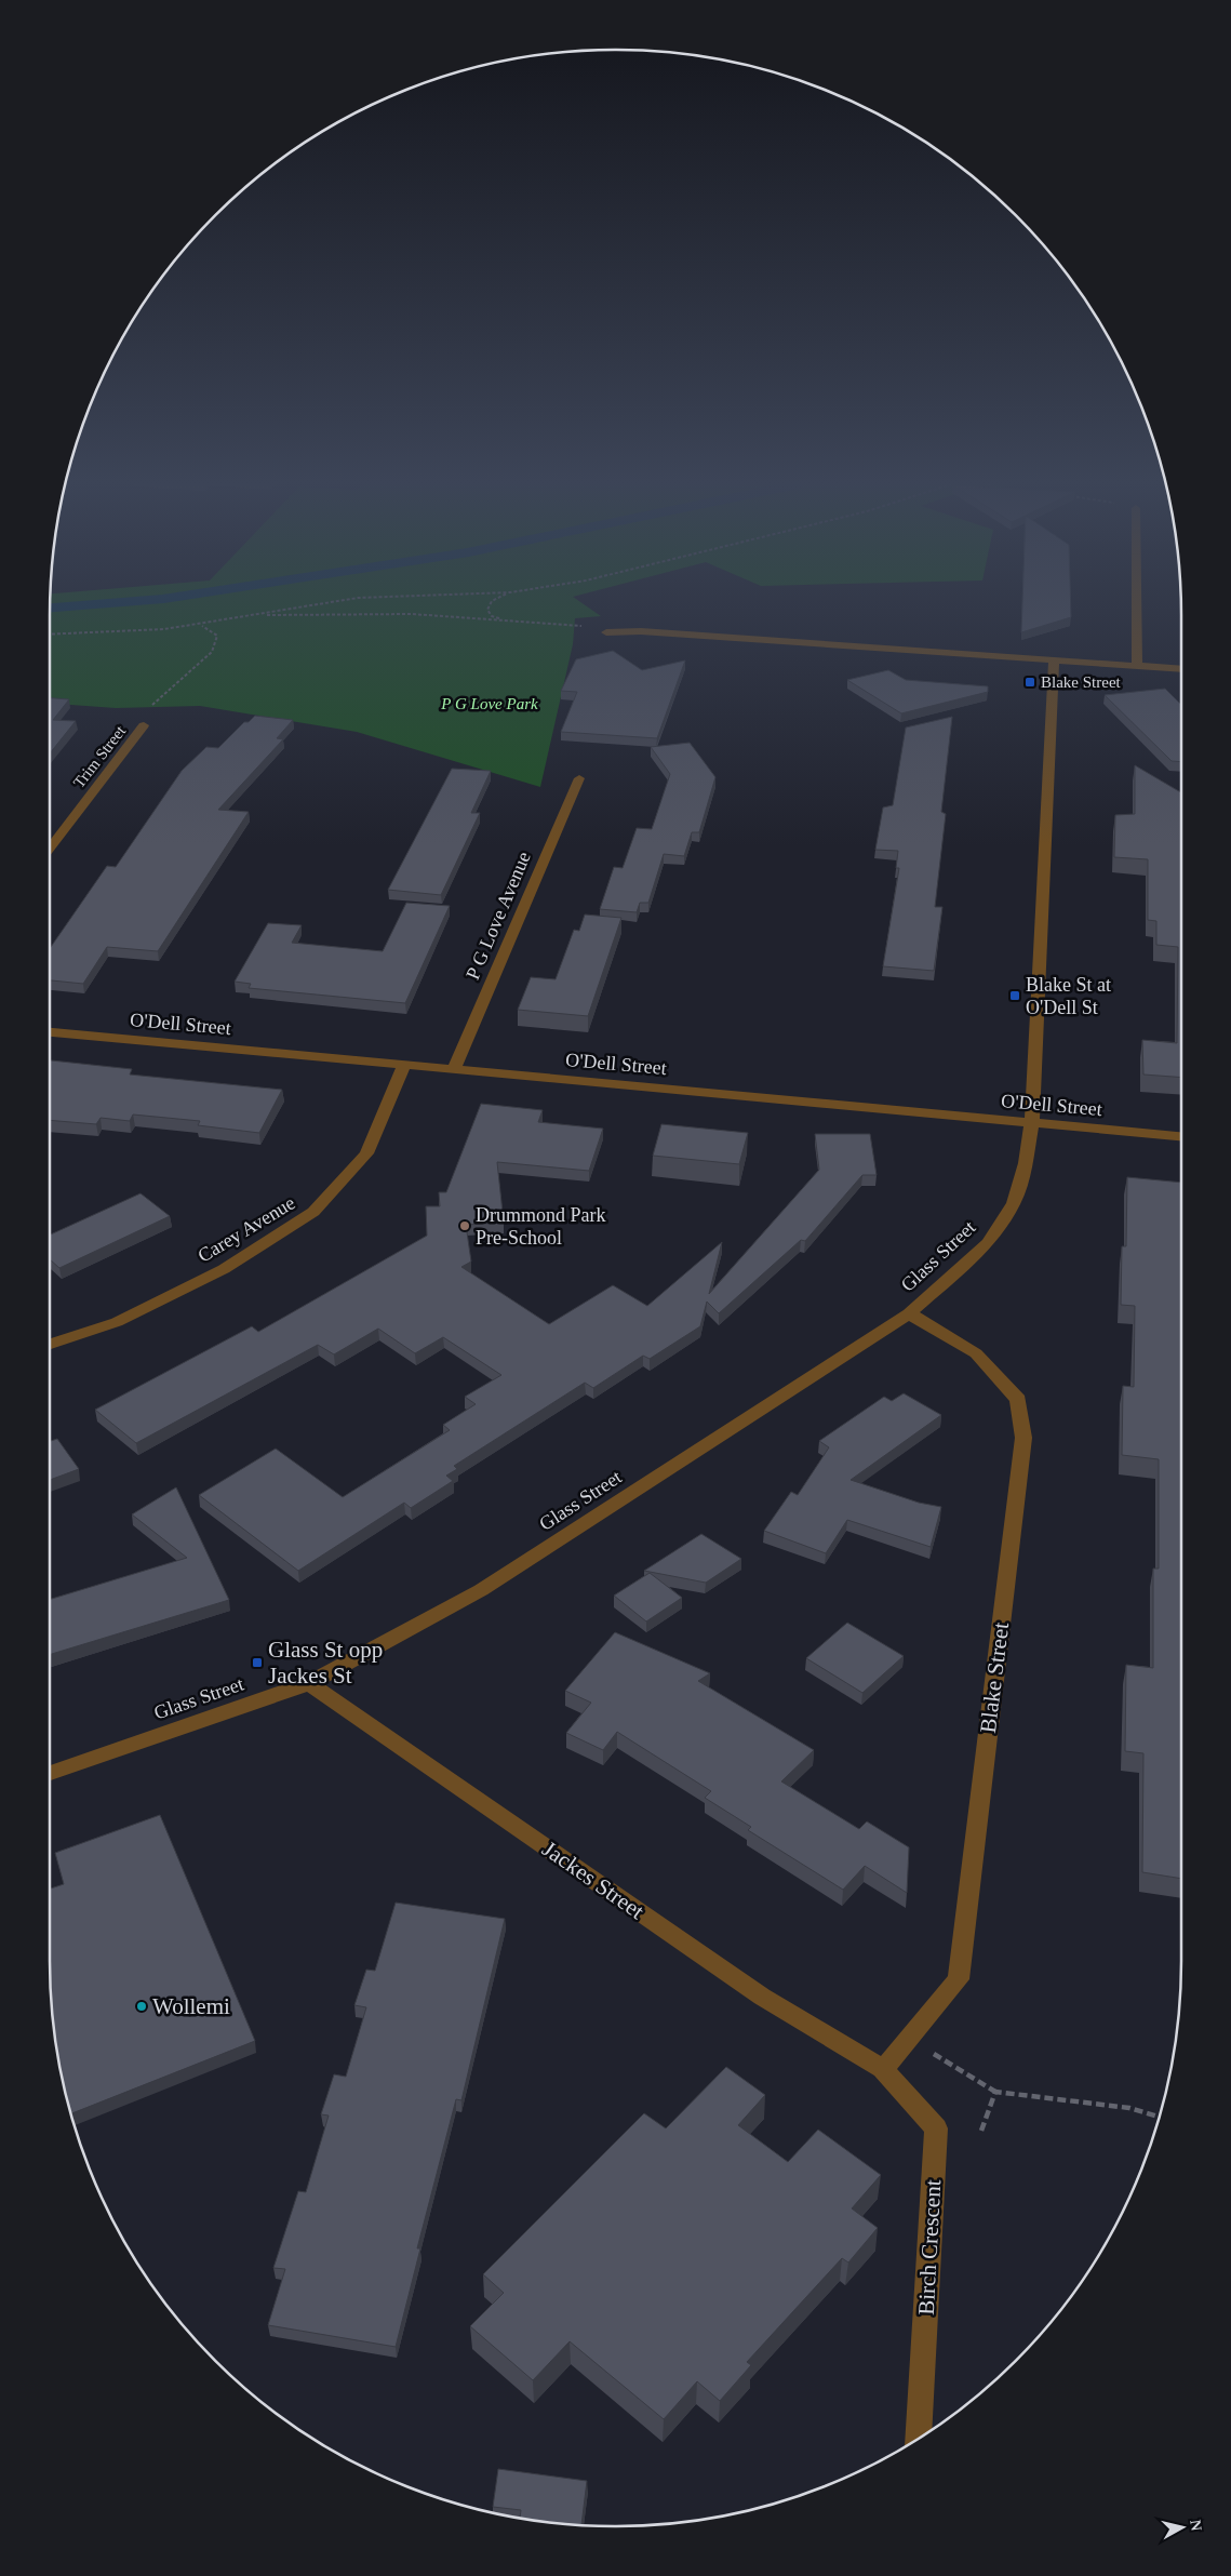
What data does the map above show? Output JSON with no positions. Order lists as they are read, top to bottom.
{
  "streets": {
    "street": [
      "Trim Street",
      "P G Love Avenue",
      "O'Dell Street",
      "Carey Avenue",
      "Glass Street",
      "Blake Street",
      "Jackes Street",
      "Birch Crescent"
    ]
  },
  "crossings": [
    ["P G Love Avenue", "O'Dell Street"],
    ["O'Dell Street", "Carey Avenue"],
    ["O'Dell Street", "Glass Street"],
    ["Glass Street", "Blake Street"],
    ["Glass Street", "Jackes Street"],
    ["Blake Street", "Jackes Street"],
    ["Blake Street", "Birch Crescent"],
    ["Jackes Street", "Birch Crescent"]
  ],
  "parks": ["P G Love Park"],
  "places": {
    "transit": ["Blake Street", "Blake St at O'Dell St", "Glass St opp Jackes St"],
    "other": ["Drummond Park Pre-School", "Wollemi"]
  },
  "north": "right"
}
